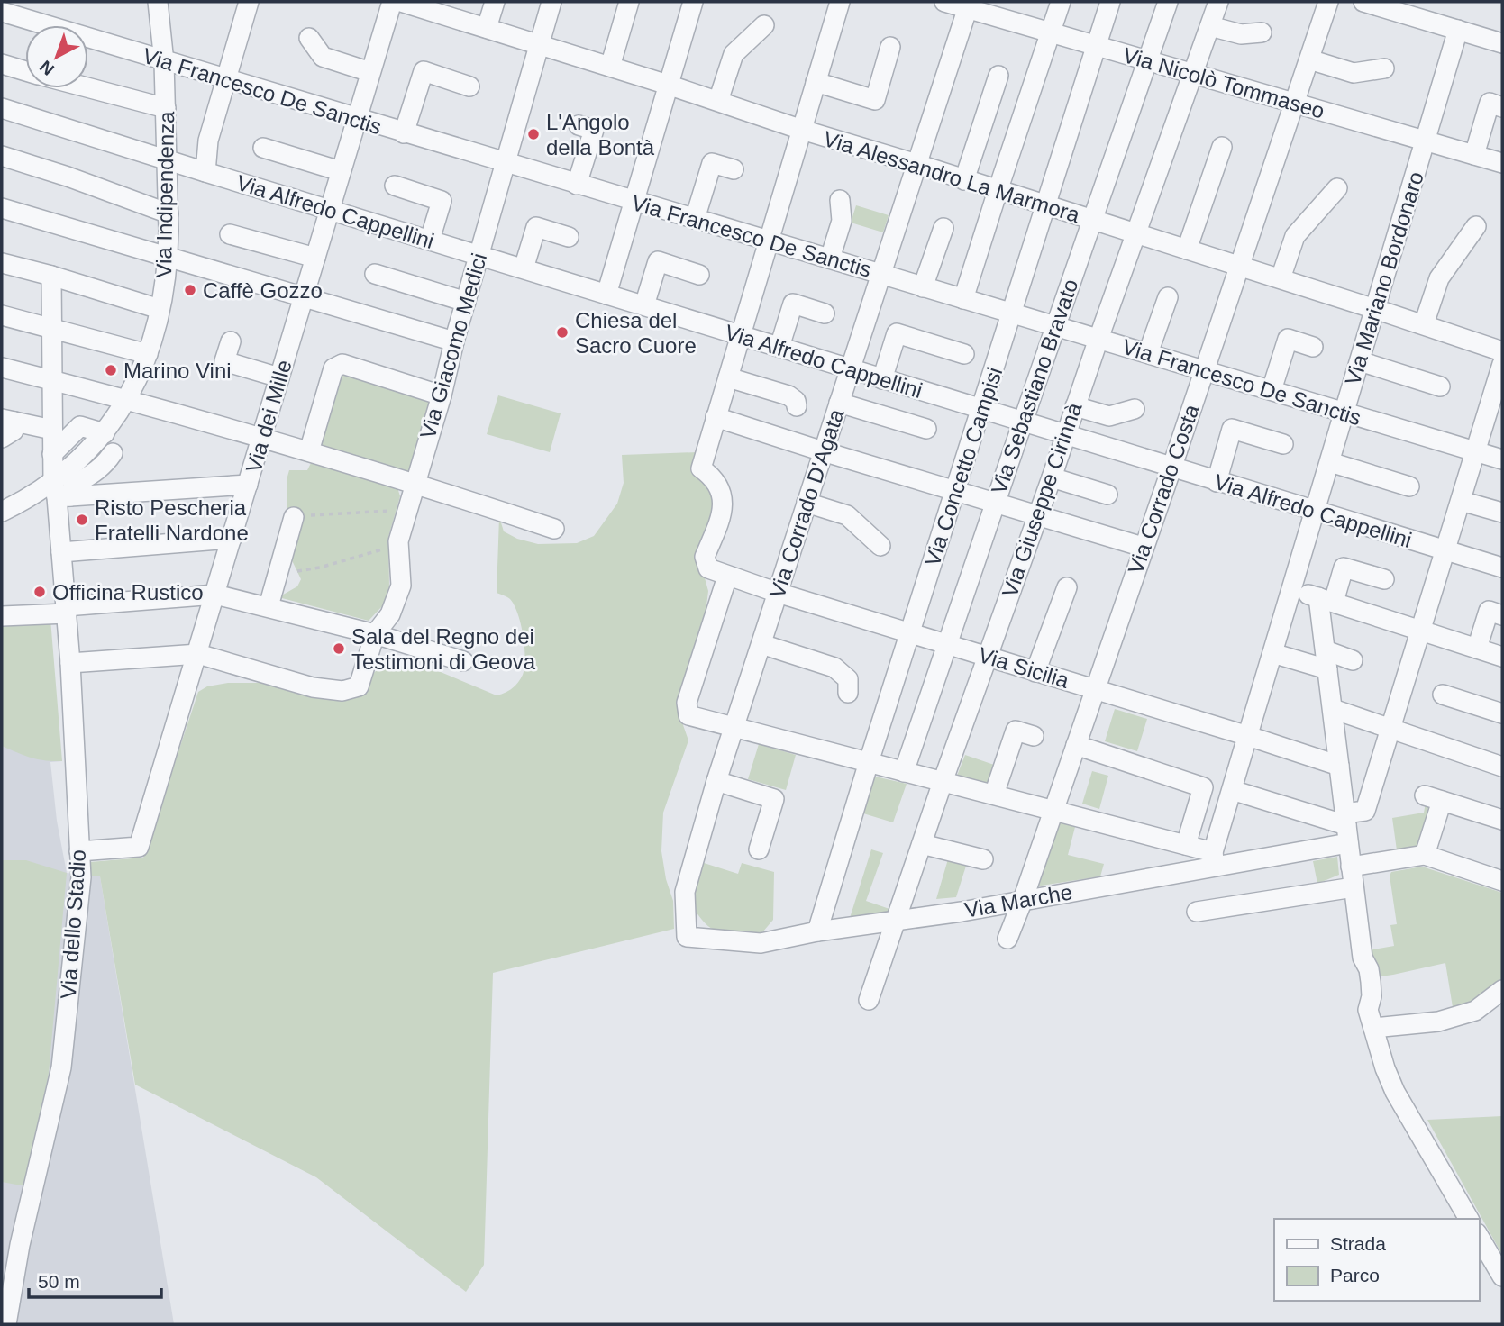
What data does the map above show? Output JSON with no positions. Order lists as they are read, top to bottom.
{
  "streets": {
    "street": [
      "Via Nicolò Tommaseo",
      "Via Francesco De Sanctis",
      "Via Alessandro La Marmora",
      "Via Indipendenza",
      "Via Alfredo Cappellini",
      "Via Mariano Bordonaro",
      "Via Giacomo Medici",
      "Via Sebastiano Bravato",
      "Via dei Mille",
      "Via Concetto Campisi",
      "Via Corrado Costa",
      "Via Giuseppe Cirinnà",
      "Via Corrado D'Agata",
      "Via Sicilia",
      "Via Marche",
      "Via dello Stadio"
    ]
  },
  "crossings": [
    ["Via Nicolò Tommaseo", "Via Mariano Bordonaro"],
    ["Via Nicolò Tommaseo", "Via Sebastiano Bravato"],
    ["Via Nicolò Tommaseo", "Via Concetto Campisi"],
    ["Via Nicolò Tommaseo", "Via Corrado Costa"],
    ["Via Nicolò Tommaseo", "Via Giuseppe Cirinnà"],
    ["Via Nicolò Tommaseo", "Via Corrado D'Agata"],
    ["Via Francesco De Sanctis", "Via Indipendenza"],
    ["Via Francesco De Sanctis", "Via Mariano Bordonaro"],
    ["Via Francesco De Sanctis", "Via Giacomo Medici"],
    ["Via Francesco De Sanctis", "Via Sebastiano Bravato"],
    ["Via Francesco De Sanctis", "Via dei Mille"],
    ["Via Francesco De Sanctis", "Via Concetto Campisi"],
    ["Via Francesco De Sanctis", "Via Corrado Costa"],
    ["Via Francesco De Sanctis", "Via Giuseppe Cirinnà"],
    ["Via Francesco De Sanctis", "Via Corrado D'Agata"],
    ["Via Alessandro La Marmora", "Via Mariano Bordonaro"],
    ["Via Alessandro La Marmora", "Via Giacomo Medici"],
    ["Via Alessandro La Marmora", "Via Sebastiano Bravato"],
    ["Via Alessandro La Marmora", "Via Concetto Campisi"],
    ["Via Alessandro La Marmora", "Via Corrado Costa"],
    ["Via Alessandro La Marmora", "Via Giuseppe Cirinnà"],
    ["Via Alessandro La Marmora", "Via Corrado D'Agata"],
    ["Via Indipendenza", "Via Alfredo Cappellini"],
    ["Via Indipendenza", "Via dello Stadio"],
    ["Via Alfredo Cappellini", "Via Mariano Bordonaro"],
    ["Via Alfredo Cappellini", "Via Giacomo Medici"],
    ["Via Alfredo Cappellini", "Via Sebastiano Bravato"],
    ["Via Alfredo Cappellini", "Via dei Mille"],
    ["Via Alfredo Cappellini", "Via Concetto Campisi"],
    ["Via Alfredo Cappellini", "Via Corrado Costa"],
    ["Via Alfredo Cappellini", "Via Giuseppe Cirinnà"],
    ["Via Alfredo Cappellini", "Via Corrado D'Agata"],
    ["Via Mariano Bordonaro", "Via Sicilia"],
    ["Via Mariano Bordonaro", "Via Marche"],
    ["Via Giacomo Medici", "Via dei Mille"],
    ["Via Sebastiano Bravato", "Via Sicilia"],
    ["Via dei Mille", "Via dello Stadio"],
    ["Via Concetto Campisi", "Via Sicilia"],
    ["Via Concetto Campisi", "Via Marche"],
    ["Via Corrado Costa", "Via Sicilia"],
    ["Via Corrado Costa", "Via Marche"],
    ["Via Giuseppe Cirinnà", "Via Sicilia"],
    ["Via Giuseppe Cirinnà", "Via Marche"],
    ["Via Corrado D'Agata", "Via Sicilia"],
    ["Via Corrado D'Agata", "Via Marche"]
  ],
  "places": [
    "L'Angolo della Bontà",
    "Caffè Gozzo",
    "Chiesa del Sacro Cuore",
    "Marino Vini",
    "Risto Pescheria Fratelli Nardone",
    "Officina Rustico",
    "Sala del Regno dei Testimoni di Geova"
  ],
  "legend": ["Strada", "Parco"],
  "scale_bar": "50 m",
  "north": "bottom left"
}
